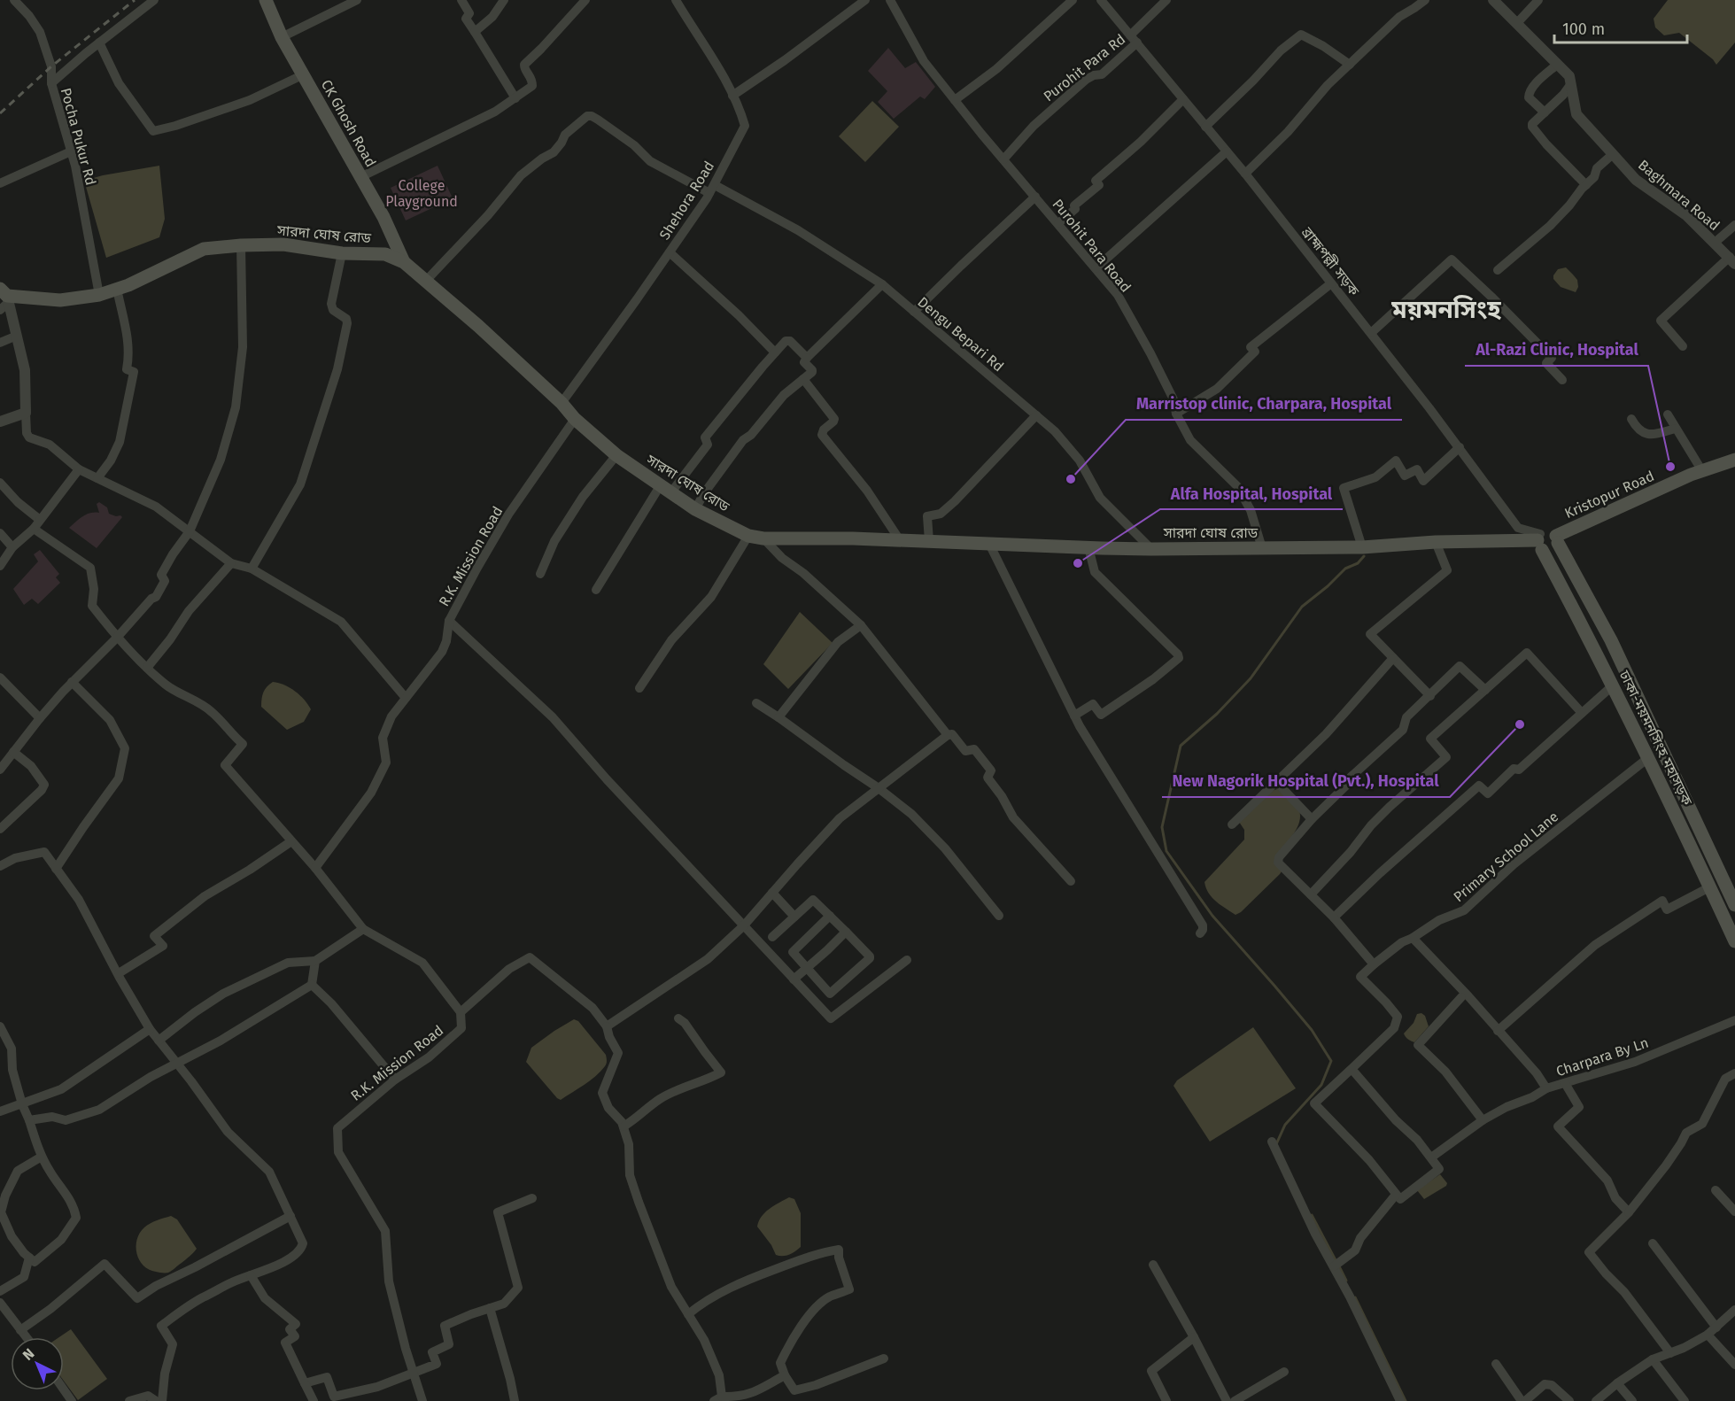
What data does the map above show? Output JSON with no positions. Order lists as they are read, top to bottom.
{
  "streets": {
    "main road": [
      "CK Ghosh Road",
      "সারদা ঘোষ রোড",
      "Kristopur Road",
      "ঢাকা-ময়মনসিংহ মহাসড়ক"
    ],
    "street": [
      "Purohit Para Rd",
      "Pocha Pukur Rd",
      "Baghmara Road",
      "Shehora Road",
      "Purohit Para Road",
      "ব্রাহ্মপল্লী সড়ক",
      "Dengu Bepari Rd",
      "R.K. Mission Road",
      "Primary School Lane",
      "Charpara By Ln"
    ]
  },
  "crossings": [
    ["Purohit Para Rd", "Purohit Para Road"],
    ["Purohit Para Rd", "ব্রাহ্মপল্লী সড়ক"],
    ["CK Ghosh Road", "সারদা ঘোষ রোড"],
    ["Pocha Pukur Rd", "সারদা ঘোষ রোড"],
    ["Shehora Road", "সারদা ঘোষ রোড"],
    ["Shehora Road", "Dengu Bepari Rd"],
    ["সারদা ঘোষ রোড", "Purohit Para Road"],
    ["সারদা ঘোষ রোড", "ব্রাহ্মপল্লী সড়ক"],
    ["সারদা ঘোষ রোড", "Dengu Bepari Rd"],
    ["সারদা ঘোষ রোড", "Kristopur Road"],
    ["সারদা ঘোষ রোড", "R.K. Mission Road"],
    ["সারদা ঘোষ রোড", "ঢাকা-ময়মনসিংহ মহাসড়ক"],
    ["ব্রাহ্মপল্লী সড়ক", "ঢাকা-ময়মনসিংহ মহাসড়ক"],
    ["Kristopur Road", "ঢাকা-ময়মনসিংহ মহাসড়ক"],
    ["ঢাকা-ময়মনসিংহ মহাসড়ক", "Primary School Lane"],
    ["Primary School Lane", "Charpara By Ln"]
  ],
  "districts": ["ময়মনসিংহ"],
  "parks": ["College Playground"],
  "places": [
    "Al-Razi Clinic, Hospital",
    "Marristop clinic, Charpara, Hospital",
    "Alfa Hospital, Hospital",
    "New Nagorik Hospital (Pvt.), Hospital"
  ],
  "scale_bar": "100 m",
  "north": "top left"
}
